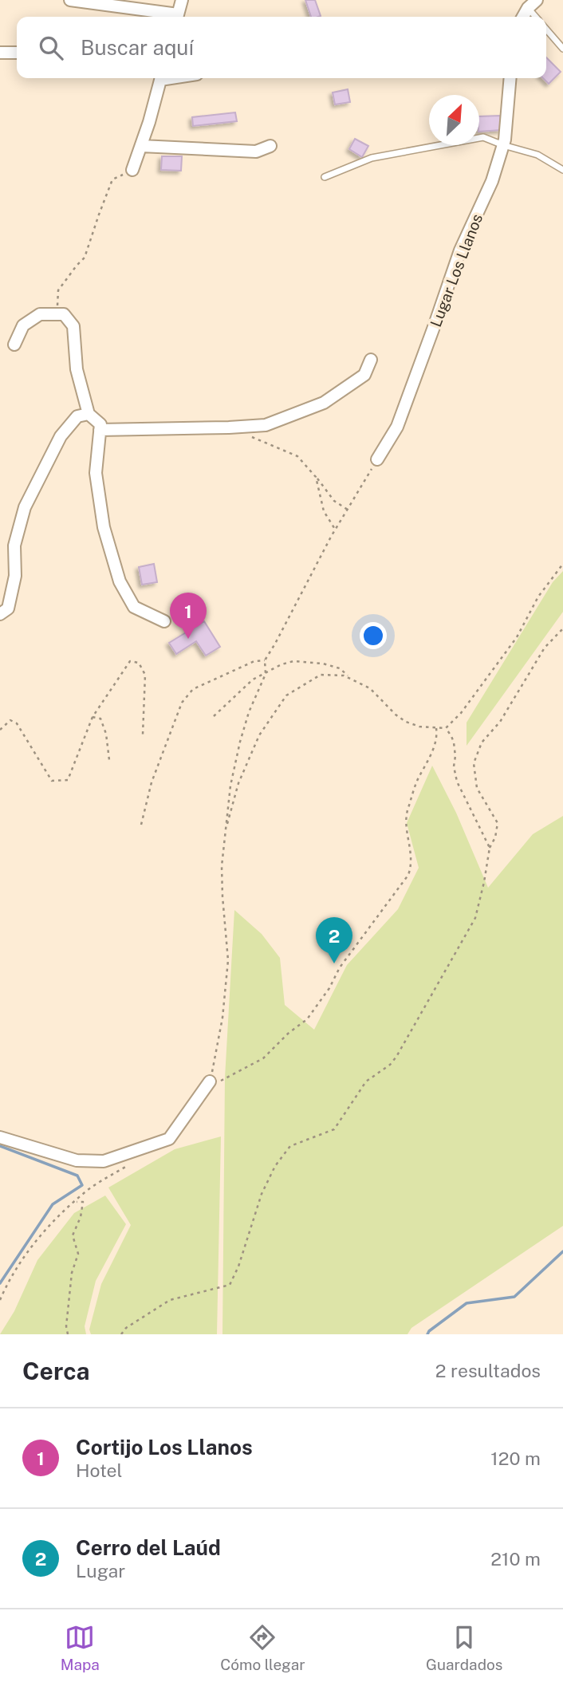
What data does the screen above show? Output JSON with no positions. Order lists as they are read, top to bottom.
{
  "streets": {
    "street": ["Lugar Los Llanos"]
  },
  "north": "top right",
  "page": {
    "search": "Buscar aquí",
    "pins": ["1", "2"],
    "heading": ["Cerca", "2 resultados"],
    "list": [
      {
        "mark": "1",
        "name": "Cortijo Los Llanos",
        "note": "Hotel",
        "value": "120 m"
      },
      {
        "mark": "2",
        "name": "Cerro del Laúd",
        "note": "Lugar",
        "value": "210 m"
      }
    ],
    "nav": ["Mapa", "Cómo llegar", "Guardados"]
  }
}
